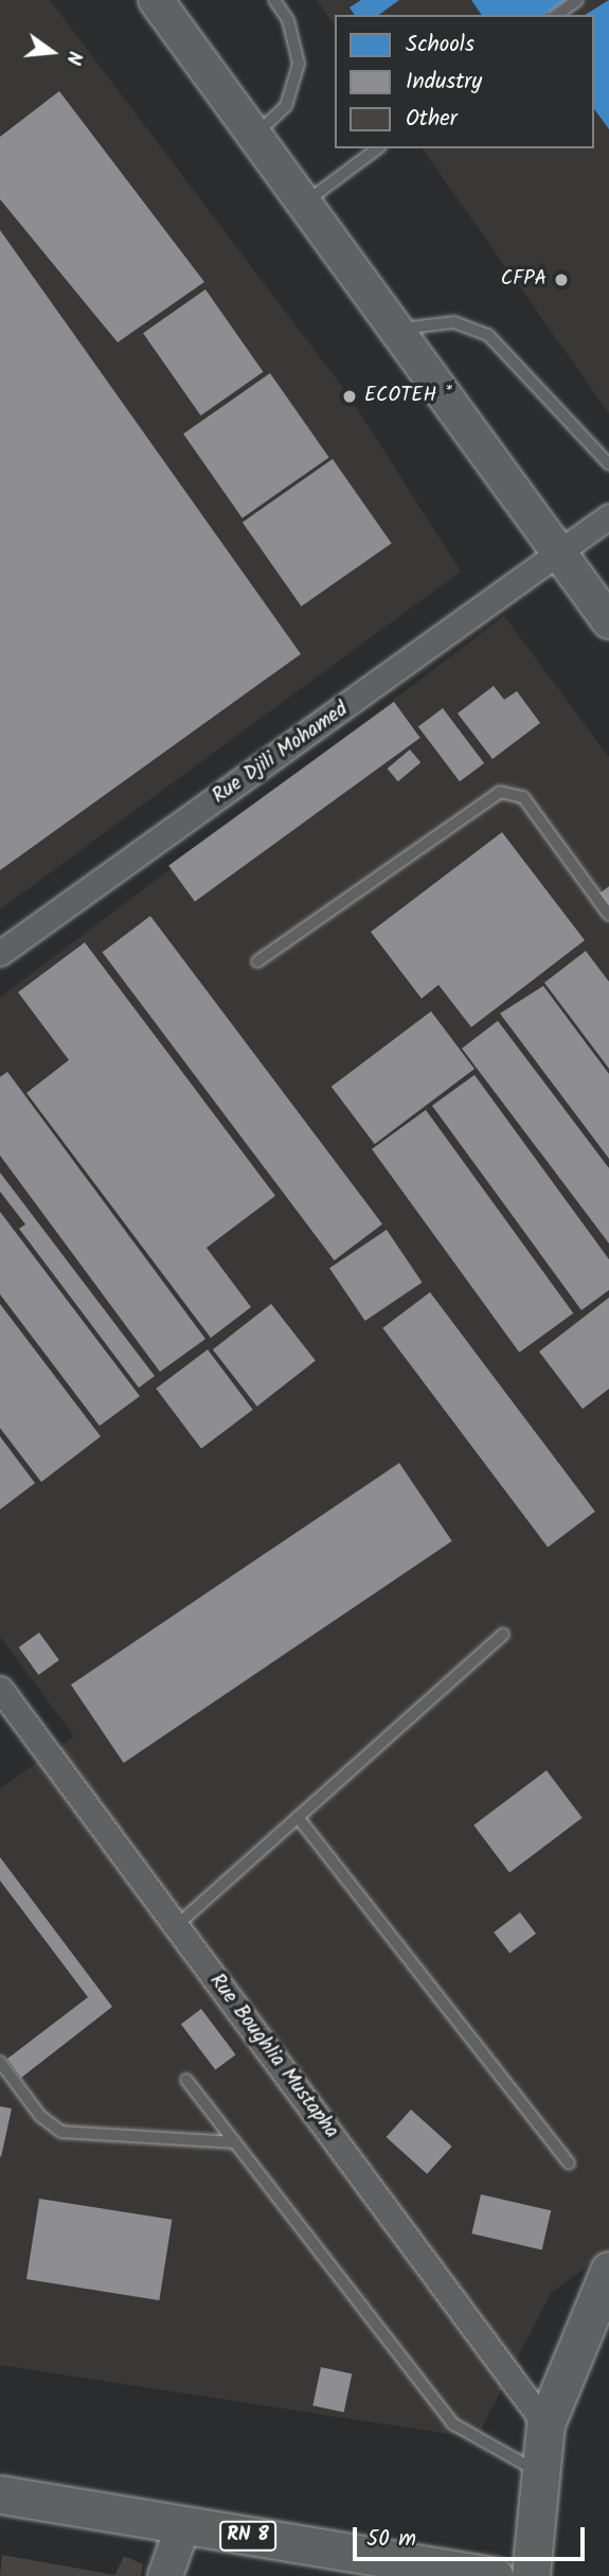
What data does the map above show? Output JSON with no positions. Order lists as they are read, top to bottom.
{
  "streets": {
    "main road": ["RN 8"],
    "street": ["Rue Djili Mohamed", "Rue Boughlia Mustapha"]
  },
  "places": ["CFPA", "ECOTEH *"],
  "legend": ["Schools", "Industry", "Other"],
  "scale_bar": "50 m",
  "north": "right"
}
